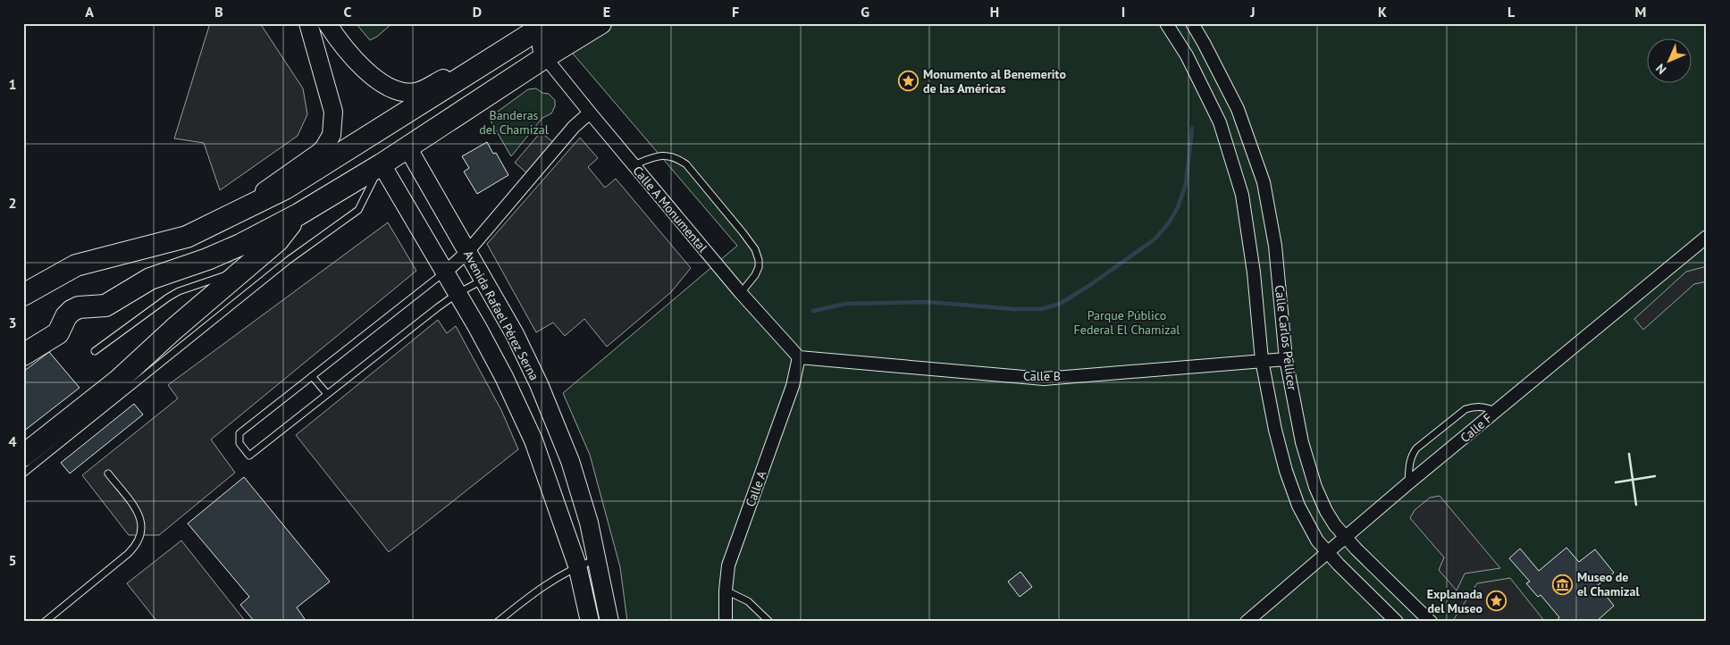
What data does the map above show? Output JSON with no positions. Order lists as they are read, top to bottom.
{
  "streets": {
    "main road": ["Avenida Rafael Pérez Serna"],
    "street": [
      "Calle A Monumental",
      "Calle Carlos Pellicer",
      "Calle B",
      "Calle F",
      "Calle A"
    ]
  },
  "crossings": [
    ["Calle A Monumental", "Calle B"],
    ["Calle A Monumental", "Calle A"],
    ["Calle Carlos Pellicer", "Calle B"],
    ["Calle Carlos Pellicer", "Calle F"],
    ["Calle B", "Calle A"]
  ],
  "parks": ["Banderas del Chamizal", "Parque Público Federal El Chamizal"],
  "places": {
    "place": ["Monumento al Benemerito de las Américas", "Explanada del Museo"],
    "museum": ["Museo de el Chamizal"]
  },
  "north": "bottom left",
  "grid": {
    "columns": [
      "A",
      "B",
      "C",
      "D",
      "E",
      "F",
      "G",
      "H",
      "I",
      "J",
      "K",
      "L",
      "M"
    ],
    "rows": [
      "1",
      "2",
      "3",
      "4",
      "5"
    ]
  }
}
